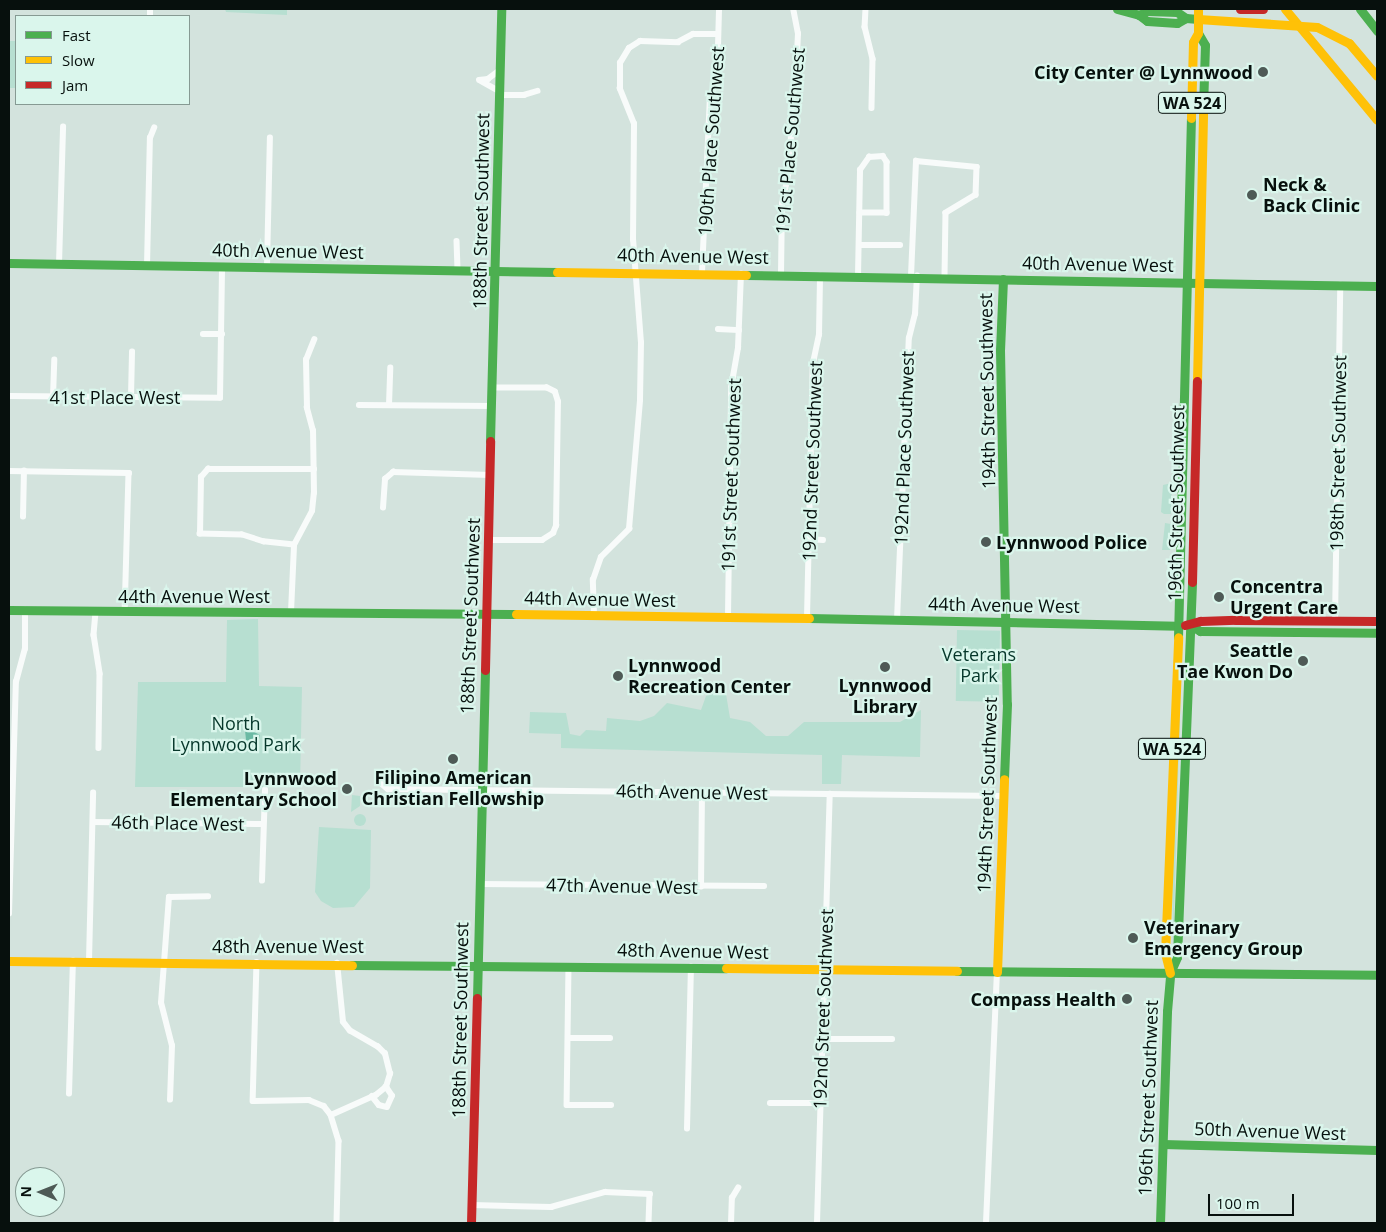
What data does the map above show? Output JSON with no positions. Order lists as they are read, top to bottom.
{
  "streets": {
    "main road": [
      "WA 524",
      "188th Street Southwest",
      "40th Avenue West",
      "194th Street Southwest",
      "196th Street Southwest",
      "44th Avenue West",
      "48th Avenue West",
      "50th Avenue West"
    ],
    "street": [
      "190th Place Southwest",
      "191st Place Southwest",
      "41st Place West",
      "192nd Place Southwest",
      "198th Street Southwest",
      "192nd Street Southwest",
      "191st Street Southwest",
      "46th Avenue West",
      "46th Place West",
      "47th Avenue West"
    ]
  },
  "crossings": [
    ["190th Place Southwest", "40th Avenue West"],
    ["191st Place Southwest", "40th Avenue West"],
    ["188th Street Southwest", "40th Avenue West"],
    ["188th Street Southwest", "44th Avenue West"],
    ["188th Street Southwest", "46th Avenue West"],
    ["188th Street Southwest", "47th Avenue West"],
    ["188th Street Southwest", "48th Avenue West"],
    ["40th Avenue West", "194th Street Southwest"],
    ["40th Avenue West", "192nd Place Southwest"],
    ["40th Avenue West", "198th Street Southwest"],
    ["40th Avenue West", "192nd Street Southwest"],
    ["40th Avenue West", "191st Street Southwest"],
    ["40th Avenue West", "196th Street Southwest"],
    ["194th Street Southwest", "44th Avenue West"],
    ["194th Street Southwest", "46th Avenue West"],
    ["194th Street Southwest", "48th Avenue West"],
    ["192nd Place Southwest", "44th Avenue West"],
    ["198th Street Southwest", "44th Avenue West"],
    ["192nd Street Southwest", "44th Avenue West"],
    ["192nd Street Southwest", "46th Avenue West"],
    ["192nd Street Southwest", "48th Avenue West"],
    ["191st Street Southwest", "44th Avenue West"],
    ["196th Street Southwest", "44th Avenue West"],
    ["196th Street Southwest", "48th Avenue West"],
    ["196th Street Southwest", "50th Avenue West"]
  ],
  "parks": ["Veterans Park", "North Lynnwood Park"],
  "places": [
    "City Center @ Lynnwood",
    "Neck & Back Clinic",
    "Lynnwood Police",
    "Concentra Urgent Care",
    "Seattle Tae Kwon Do",
    "Lynnwood Library",
    "Lynnwood Recreation Center",
    "Filipino American Christian Fellowship",
    "Lynnwood Elementary School",
    "Veterinary Emergency Group",
    "Compass Health"
  ],
  "legend": ["Fast", "Slow", "Jam"],
  "scale_bar": "100 m",
  "north": "left"
}
